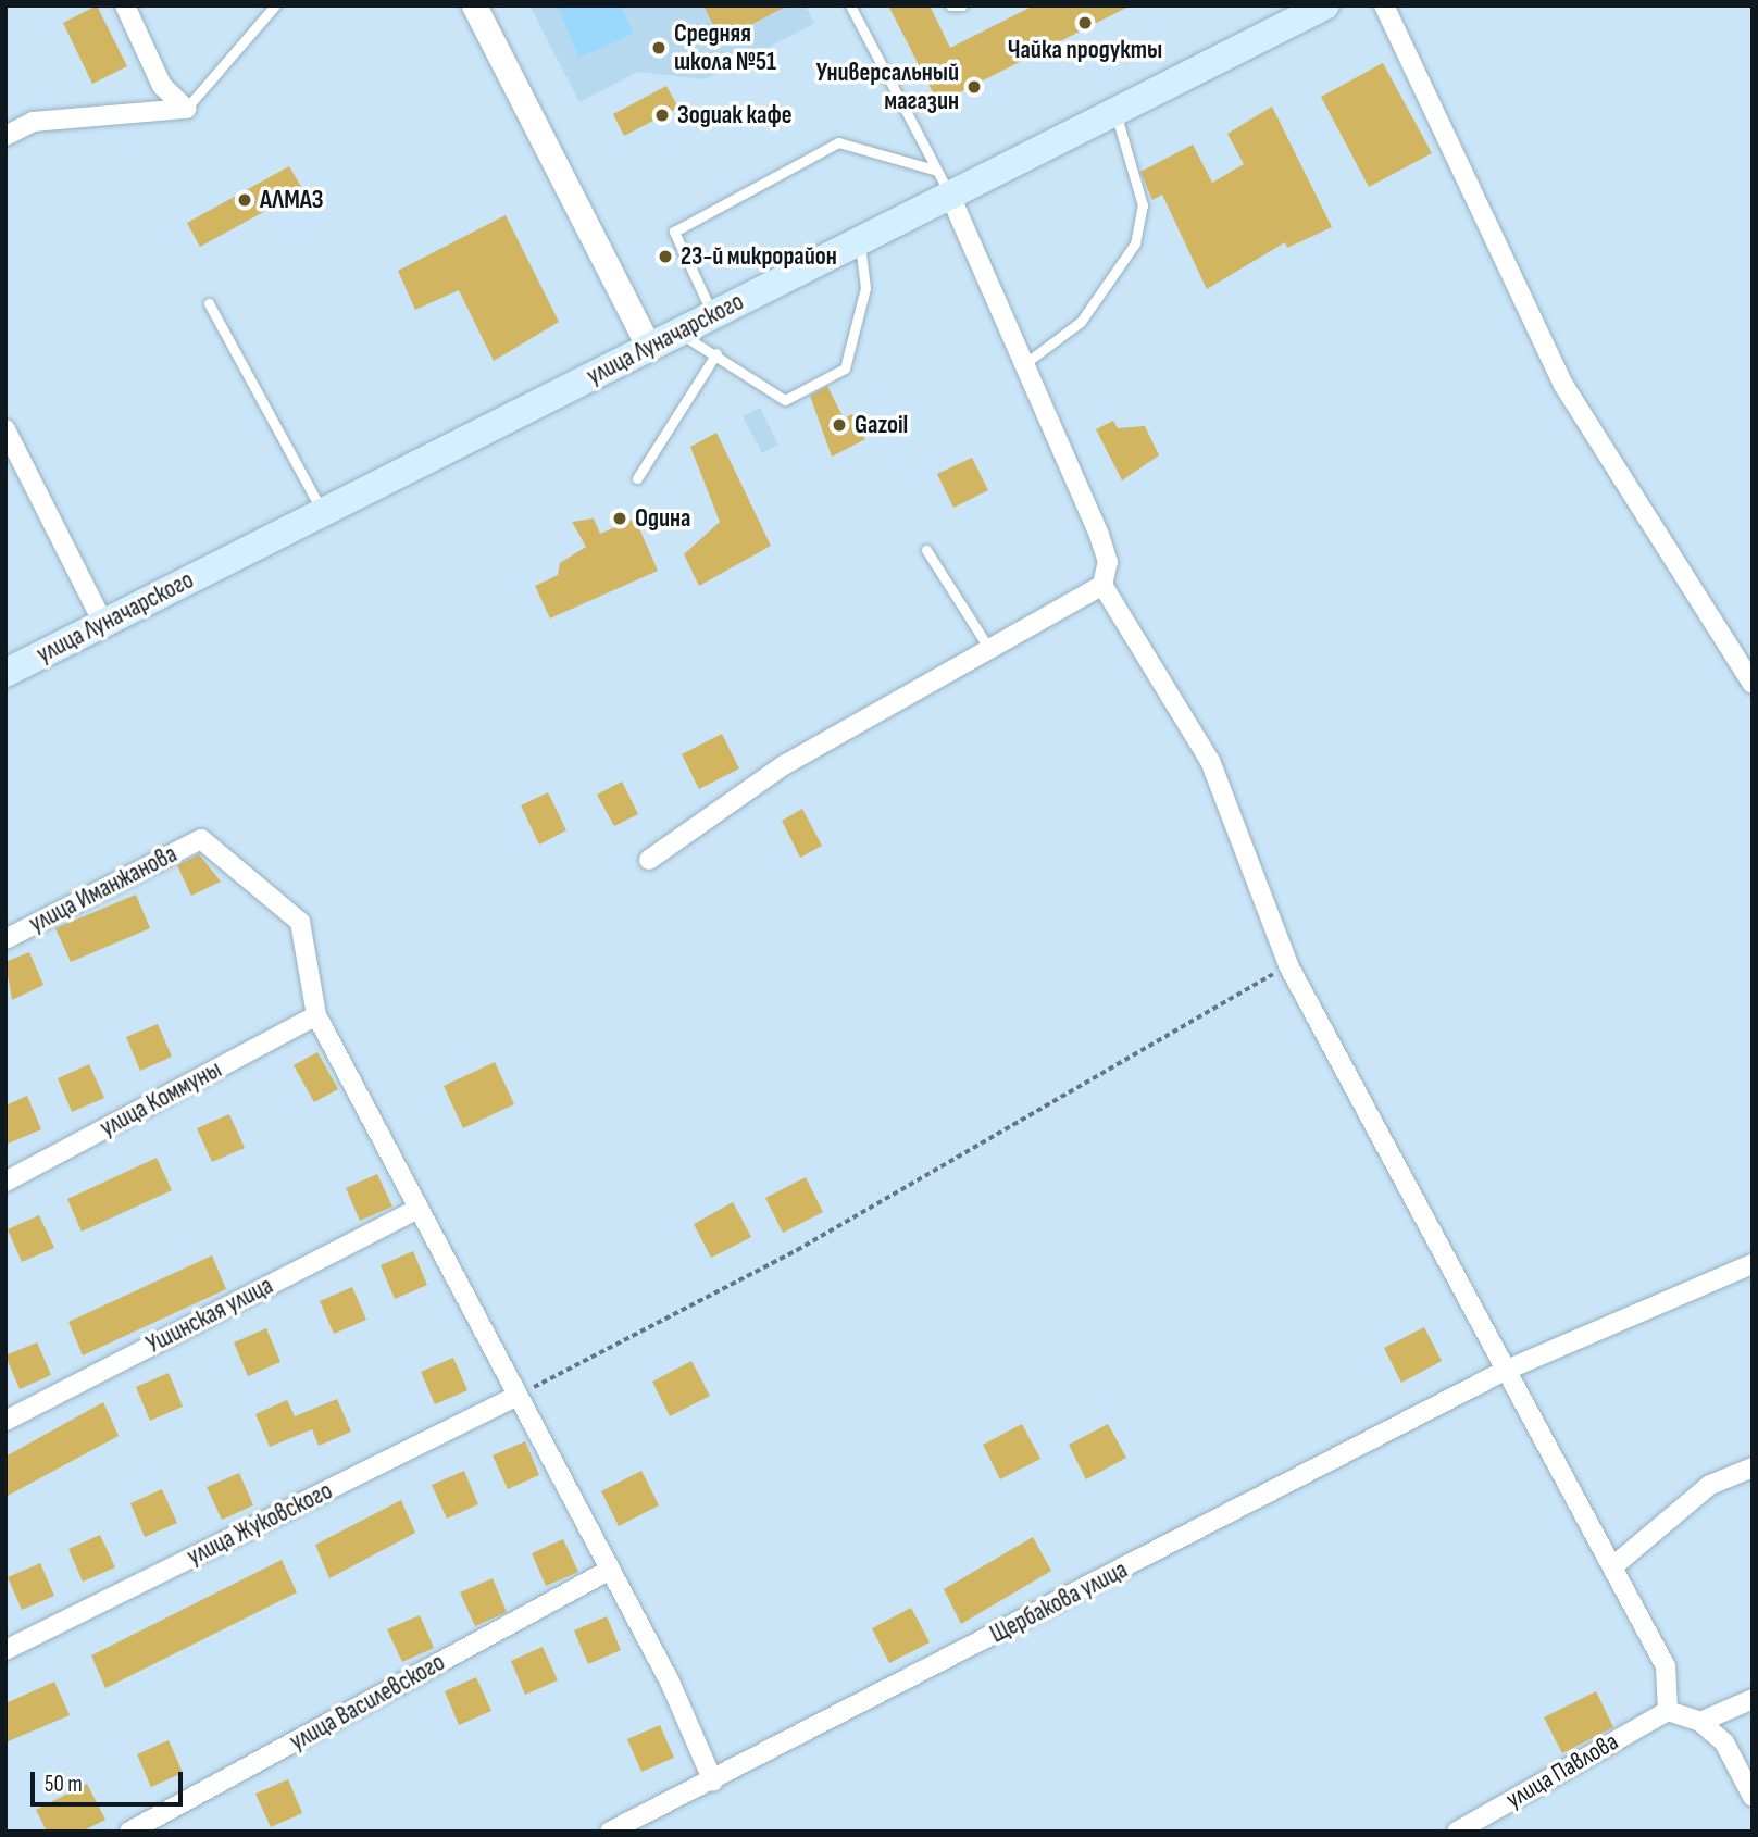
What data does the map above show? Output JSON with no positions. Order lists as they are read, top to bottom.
{
  "streets": {
    "main road": ["улица Луначарского"],
    "street": [
      "улица Иманжанова",
      "улица Коммуны",
      "Ушинская улица",
      "улица Жуковского",
      "Щербакова улица",
      "улица Василевского",
      "улица Павлова"
    ]
  },
  "crossings": [
    ["улица Иманжанова", "улица Коммуны"]
  ],
  "places": [
    "Чайка продукты",
    "Средняя школа №51",
    "Универсальный магазин",
    "Зодиак кафе",
    "АЛМАЗ",
    "23-й микрорайон",
    "Gazoil",
    "Одина"
  ],
  "scale_bar": "50 m"
}
